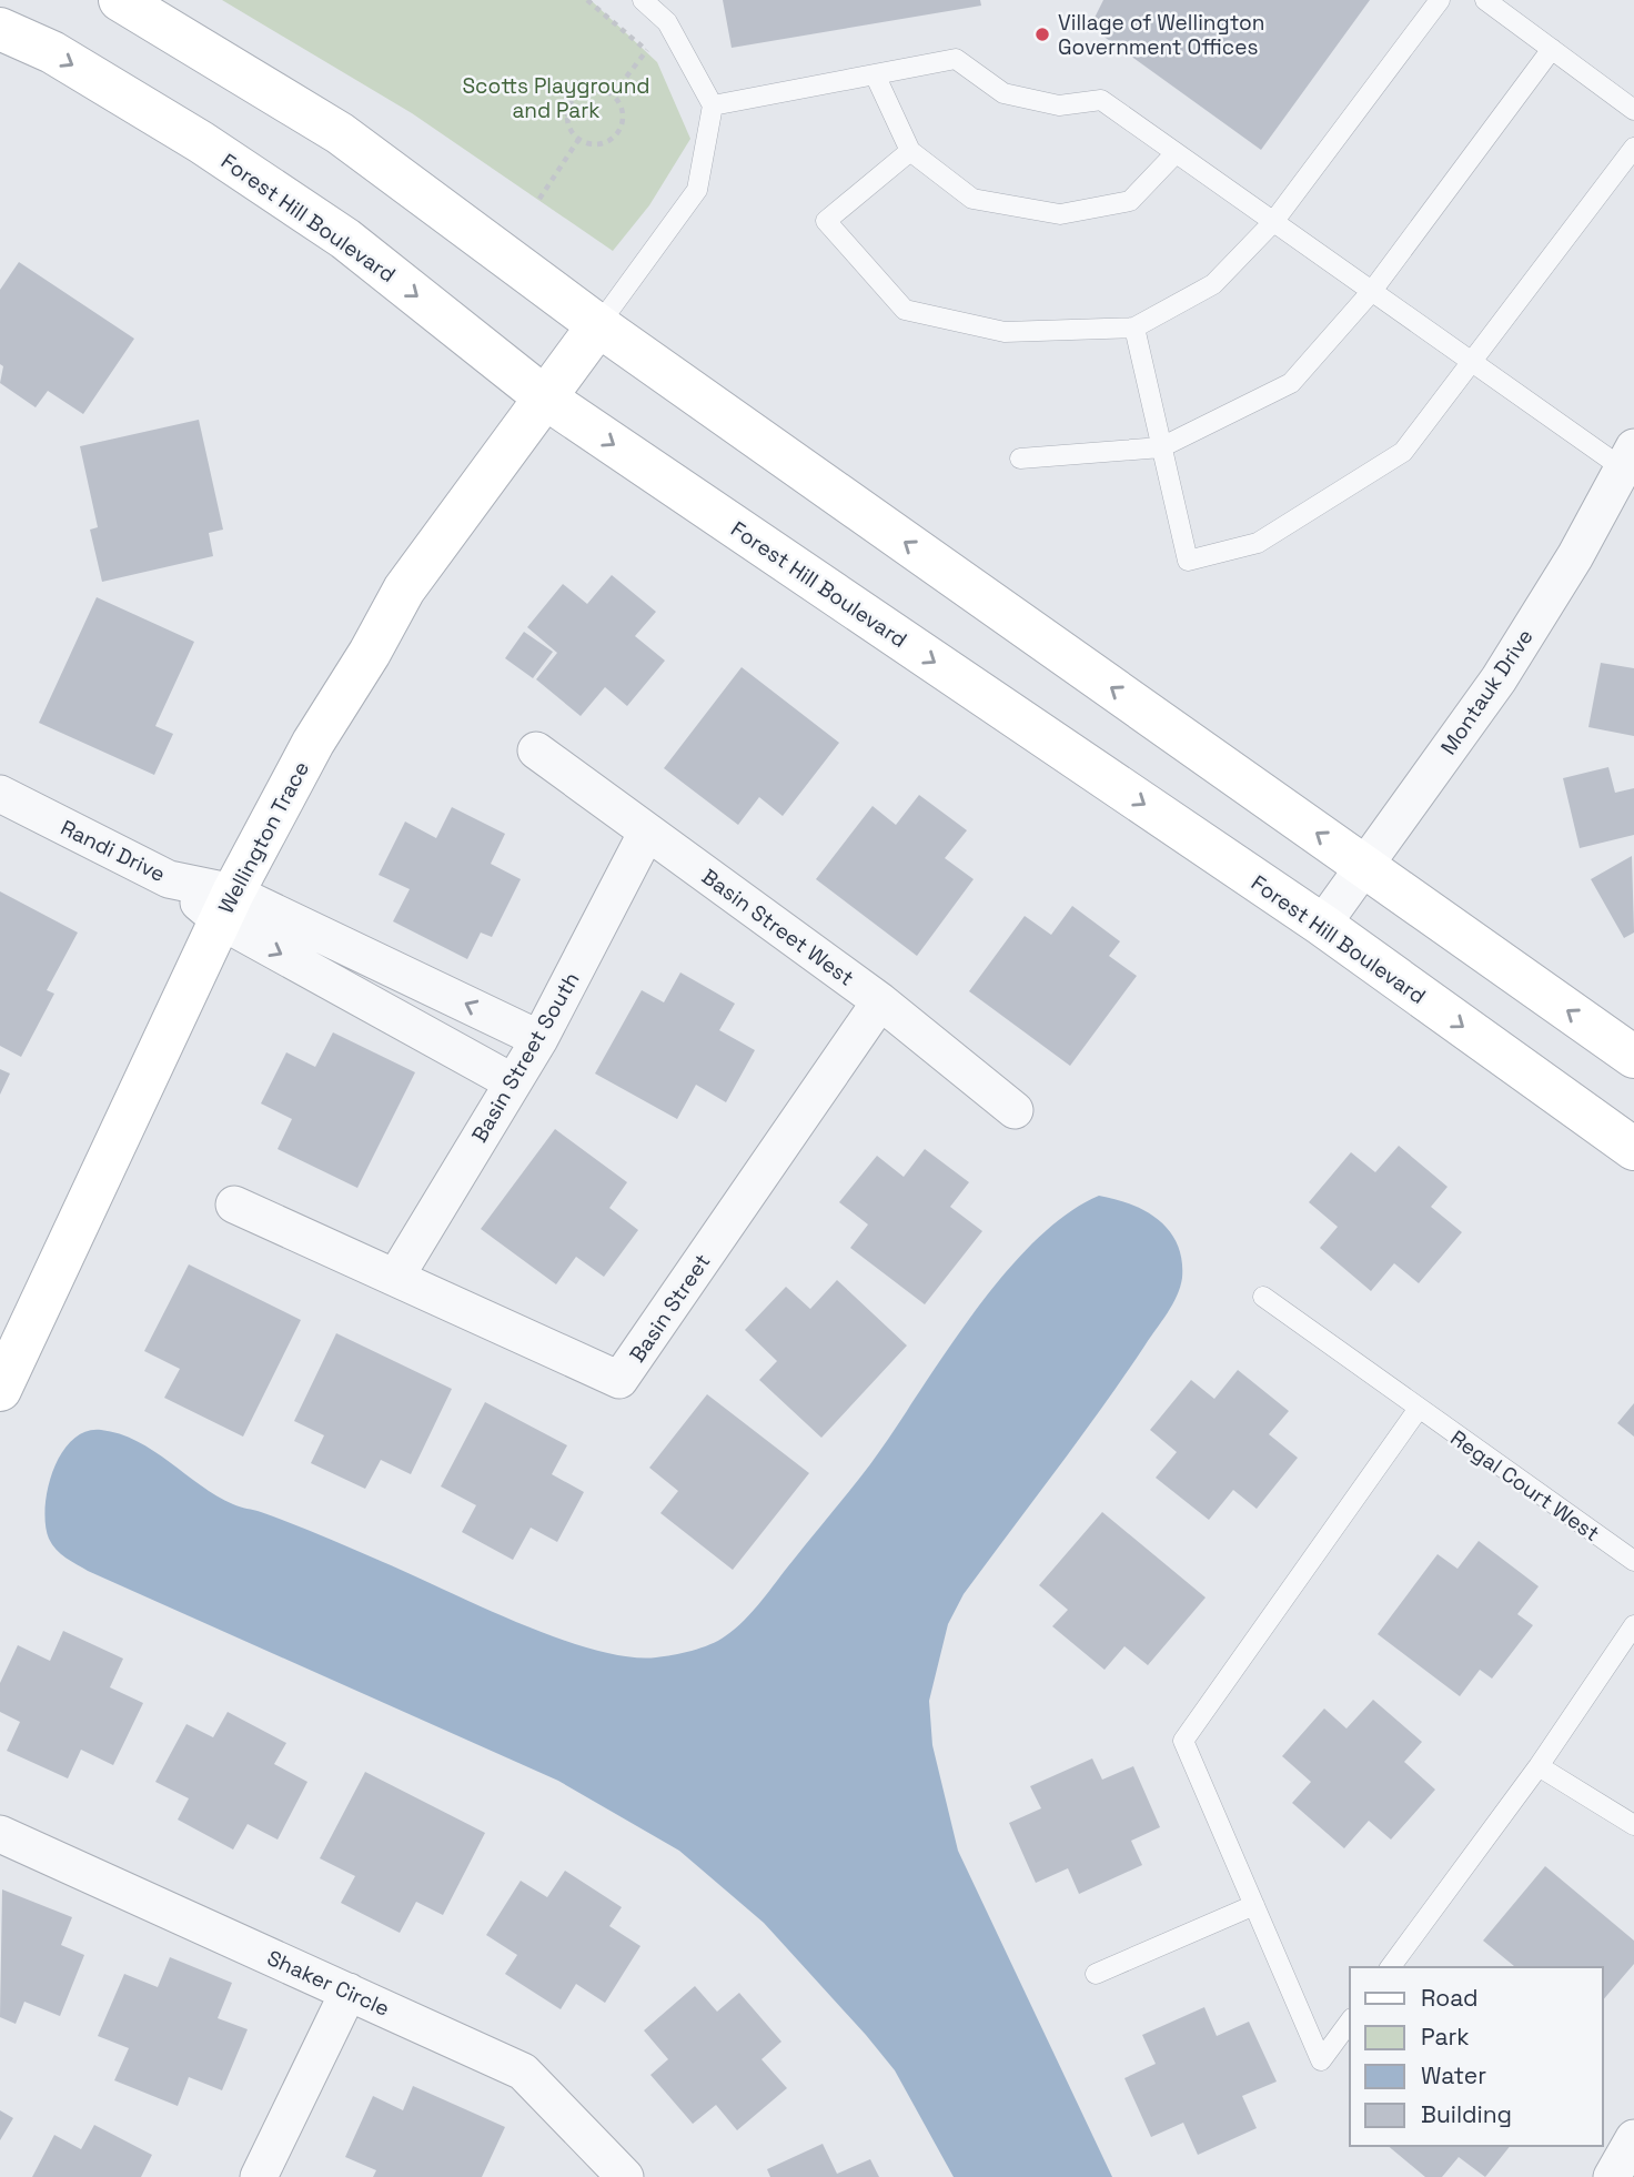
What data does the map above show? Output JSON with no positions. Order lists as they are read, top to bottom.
{
  "streets": {
    "main road": ["Forest Hill Boulevard", "Wellington Trace"],
    "street": [
      "Montauk Drive",
      "Randi Drive",
      "Basin Street West",
      "Basin Street South",
      "Basin Street",
      "Shaker Circle"
    ],
    "lane": ["Regal Court West"]
  },
  "crossings": [
    ["Forest Hill Boulevard", "Montauk Drive"],
    ["Forest Hill Boulevard", "Wellington Trace"],
    ["Wellington Trace", "Randi Drive"],
    ["Basin Street West", "Basin Street South"],
    ["Basin Street West", "Basin Street"],
    ["Basin Street South", "Basin Street"]
  ],
  "parks": ["Scotts Playground and Park"],
  "places": ["Village of Wellington Government Offices"],
  "legend": [
    "Road",
    "Park",
    "Water",
    "Building"
  ]
}
